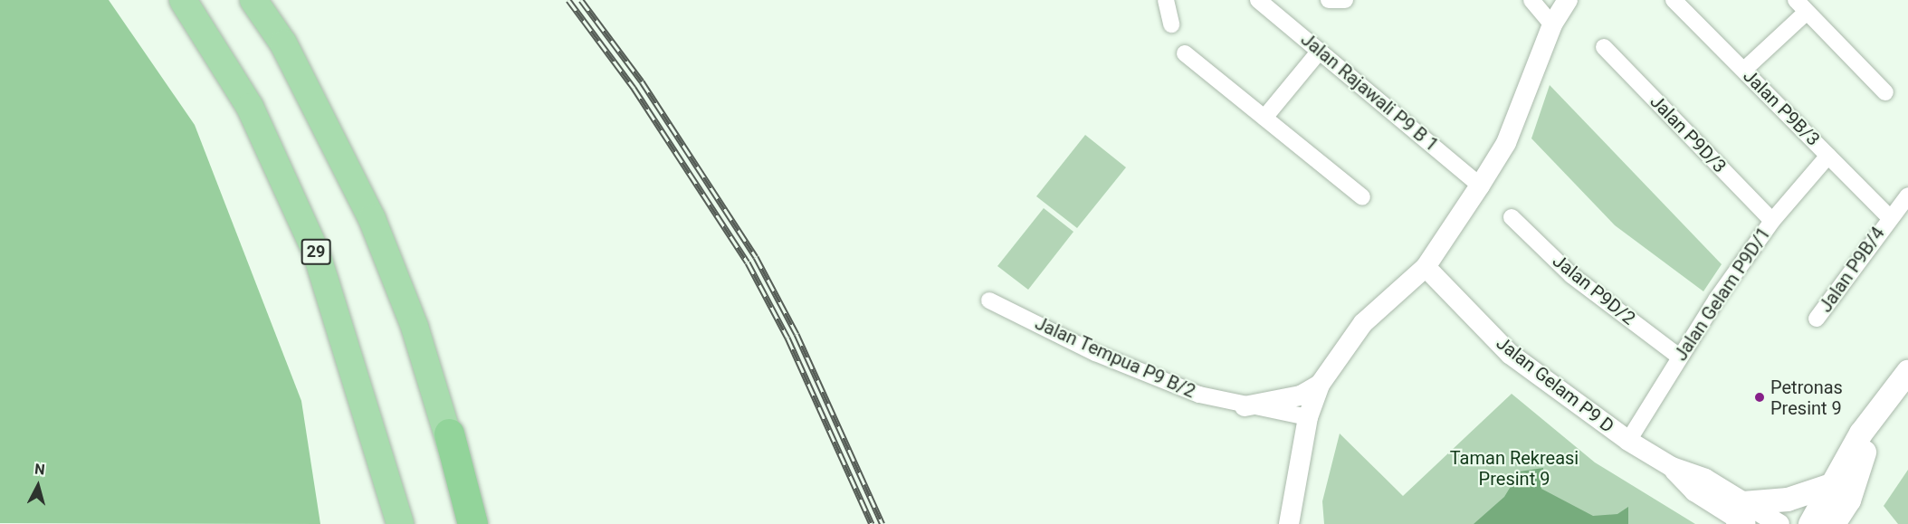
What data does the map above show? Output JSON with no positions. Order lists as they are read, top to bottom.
{
  "streets": {
    "highway": ["29"],
    "street": [
      "Jalan Rajawali P9 B 1",
      "Jalan P9B/3",
      "Jalan P9D/3",
      "Jalan P9B/4",
      "Jalan P9D/2",
      "Jalan Gelam P9D/1",
      "Jalan Tempua P9 B/2",
      "Jalan Gelam P9 D"
    ]
  },
  "crossings": [
    ["Jalan P9B/3", "Jalan P9B/4"],
    ["Jalan P9B/3", "Jalan Gelam P9D/1"],
    ["Jalan P9D/3", "Jalan Gelam P9D/1"],
    ["Jalan P9D/2", "Jalan Gelam P9D/1"],
    ["Jalan Gelam P9D/1", "Jalan Gelam P9 D"]
  ],
  "parks": ["Taman Rekreasi Presint 9"],
  "places": ["Petronas Presint 9"],
  "north": "top"
}
